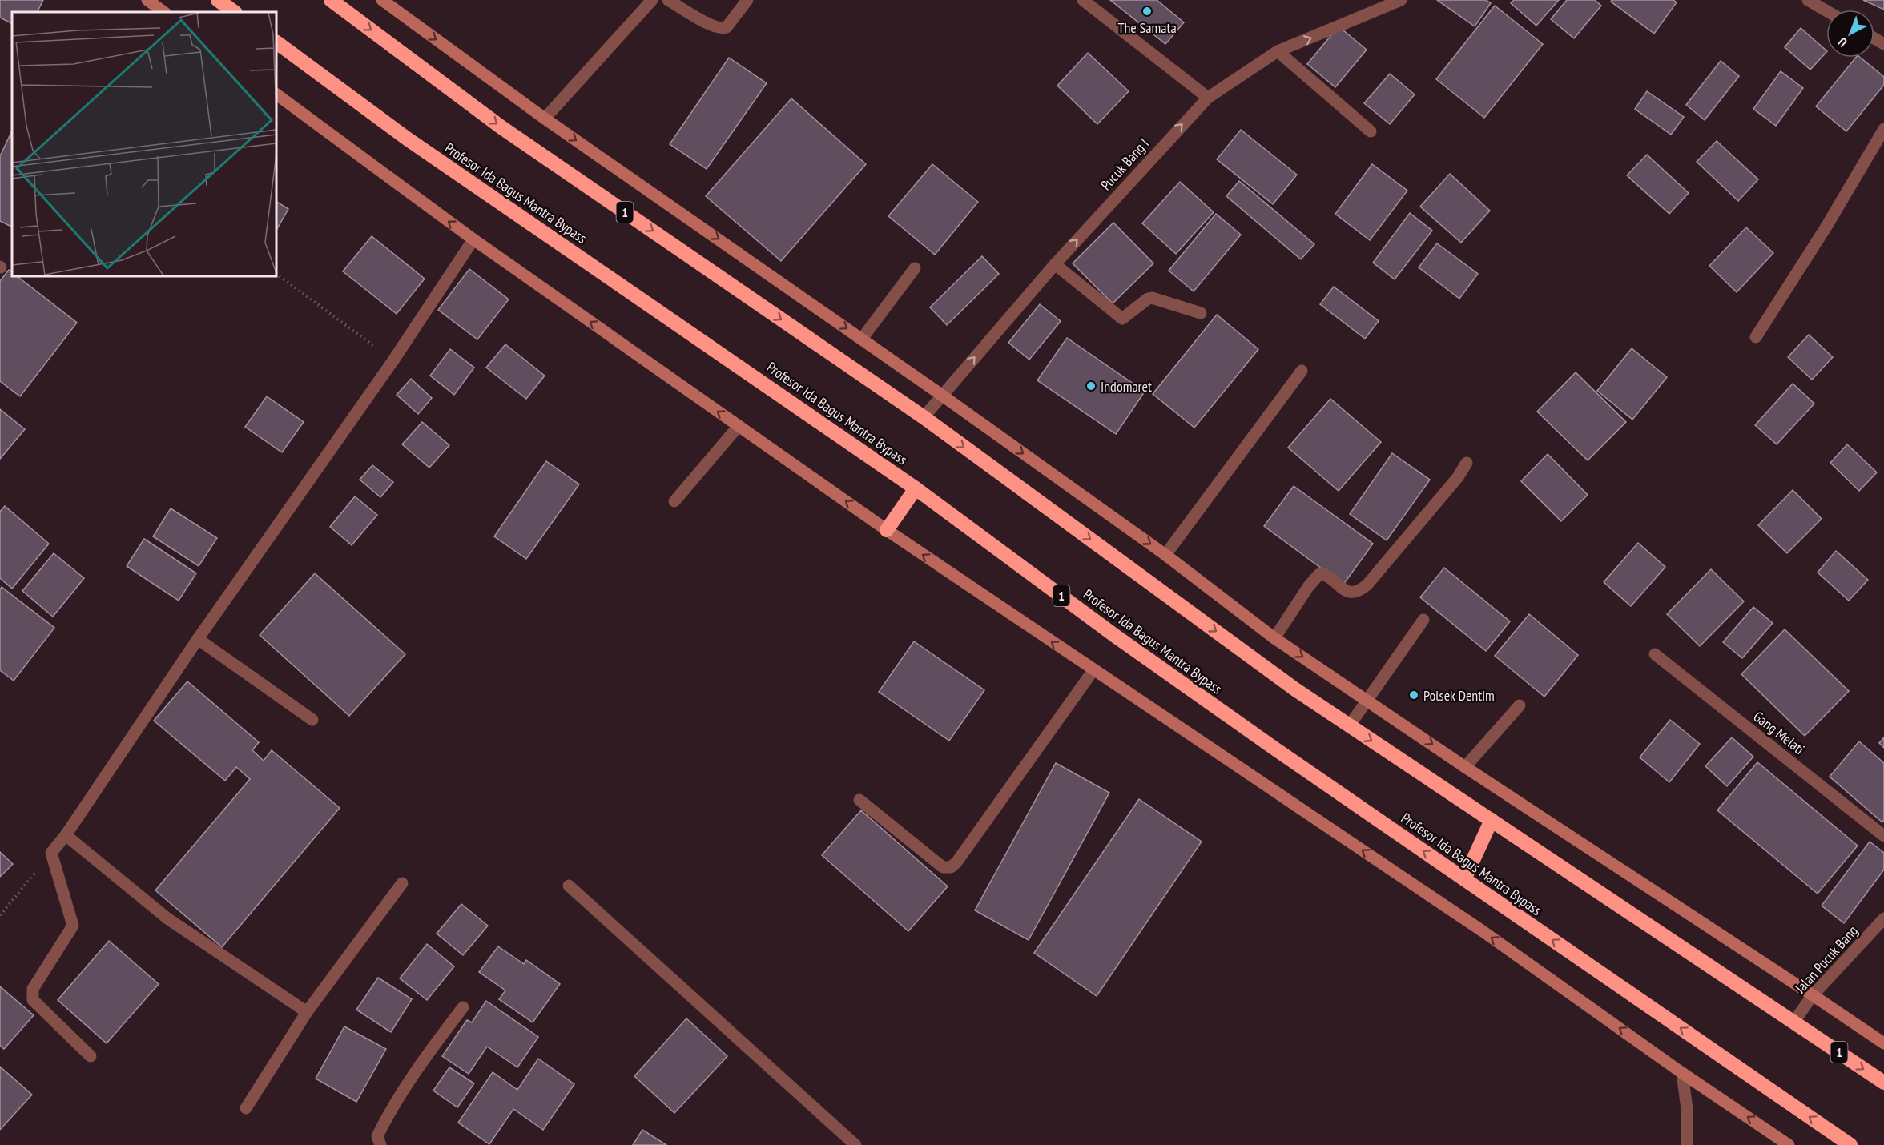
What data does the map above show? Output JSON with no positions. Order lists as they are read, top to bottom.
{
  "streets": {
    "highway": ["Profesor Ida Bagus Mantra Bypass", "1"],
    "street": ["Pucuk Bang I", "Gang Melati", "Jalan Pucuk Bang"]
  },
  "crossings": [
    ["Pucuk Bang I", "1"],
    ["1", "Jalan Pucuk Bang"]
  ],
  "one_way": ["Pucuk Bang I"],
  "places": ["The Samata", "Indomaret", "Polsek Dentim"],
  "north": "bottom left"
}
